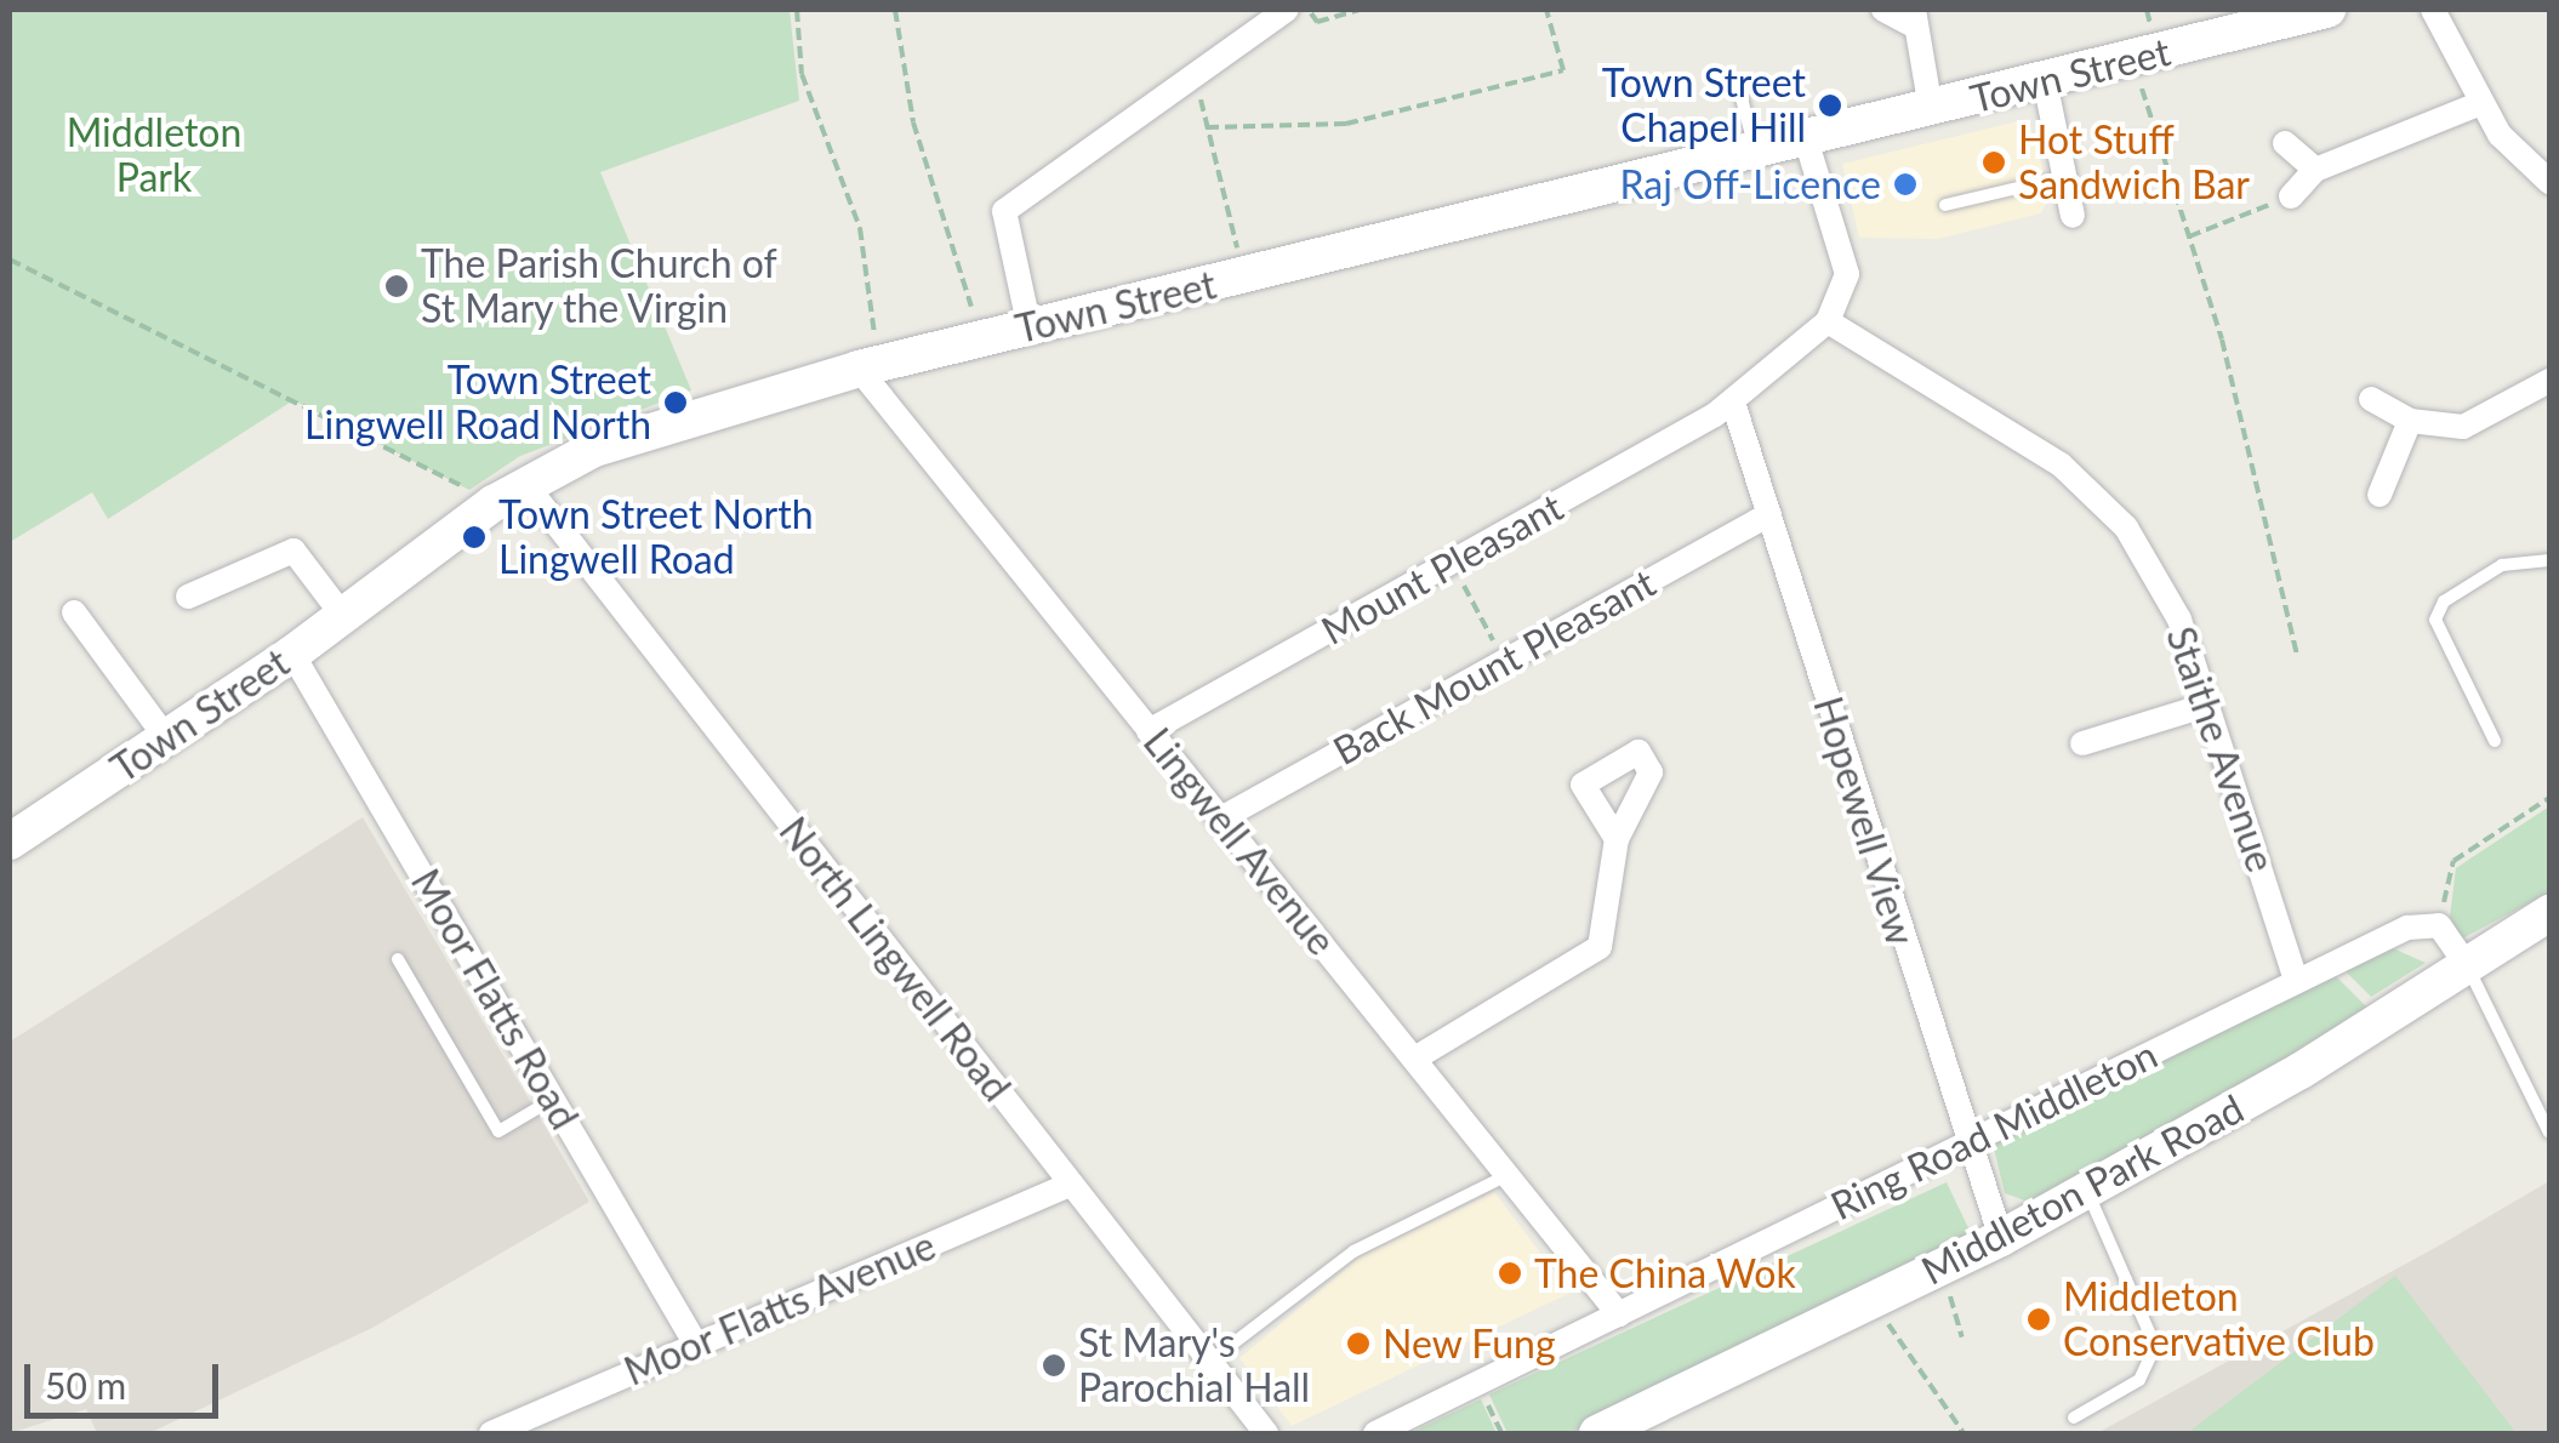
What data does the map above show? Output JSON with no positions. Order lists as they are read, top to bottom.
{
  "streets": {
    "street": [
      "Town Street",
      "Mount Pleasant",
      "Back Mount Pleasant",
      "Staithe Avenue",
      "Hopewell View",
      "Lingwell Avenue",
      "North Lingwell Road",
      "Moor Flatts Road",
      "Ring Road Middleton",
      "Middleton Park Road",
      "Moor Flatts Avenue"
    ]
  },
  "crossings": [
    ["Town Street", "Lingwell Avenue"],
    ["Town Street", "North Lingwell Road"],
    ["Town Street", "Moor Flatts Road"],
    ["Mount Pleasant", "Staithe Avenue"],
    ["Mount Pleasant", "Hopewell View"],
    ["Mount Pleasant", "Lingwell Avenue"],
    ["Back Mount Pleasant", "Hopewell View"],
    ["Back Mount Pleasant", "Lingwell Avenue"],
    ["Staithe Avenue", "Ring Road Middleton"],
    ["Hopewell View", "Ring Road Middleton"],
    ["Hopewell View", "Middleton Park Road"],
    ["Lingwell Avenue", "Ring Road Middleton"],
    ["North Lingwell Road", "Moor Flatts Avenue"],
    ["Moor Flatts Road", "Moor Flatts Avenue"]
  ],
  "parks": ["Middleton Park"],
  "places": [
    "Town Street Chapel Hill",
    "Hot Stuff Sandwich Bar",
    "Raj Off-Licence",
    "The Parish Church of St Mary the Virgin",
    "Town Street Lingwell Road North",
    "Town Street North Lingwell Road",
    "The China Wok",
    "Middleton Conservative Club",
    "New Fung",
    "St Mary's Parochial Hall"
  ],
  "scale_bar": "50 m"
}
